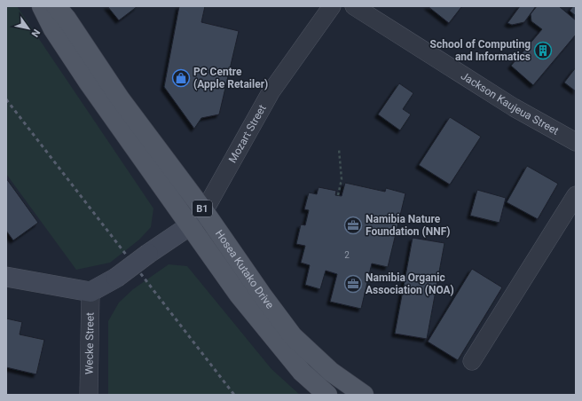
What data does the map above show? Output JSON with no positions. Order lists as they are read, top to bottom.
{
  "streets": {
    "main road": ["B1", "Hosea Kutako Drive"],
    "street": ["Jackson Kaujeua Street", "Mozart Street", "Wecke Street"]
  },
  "crossings": [
    ["Mozart Street", "Hosea Kutako Drive"]
  ],
  "places": {
    "building": ["School of Computing and Informatics"],
    "shop": ["PC Centre (Apple Retailer)"],
    "office": ["Namibia Nature Foundation (NNF)", "Namibia Organic Association (NOA)"]
  },
  "house_numbers": ["2"],
  "north": "bottom right"
}
